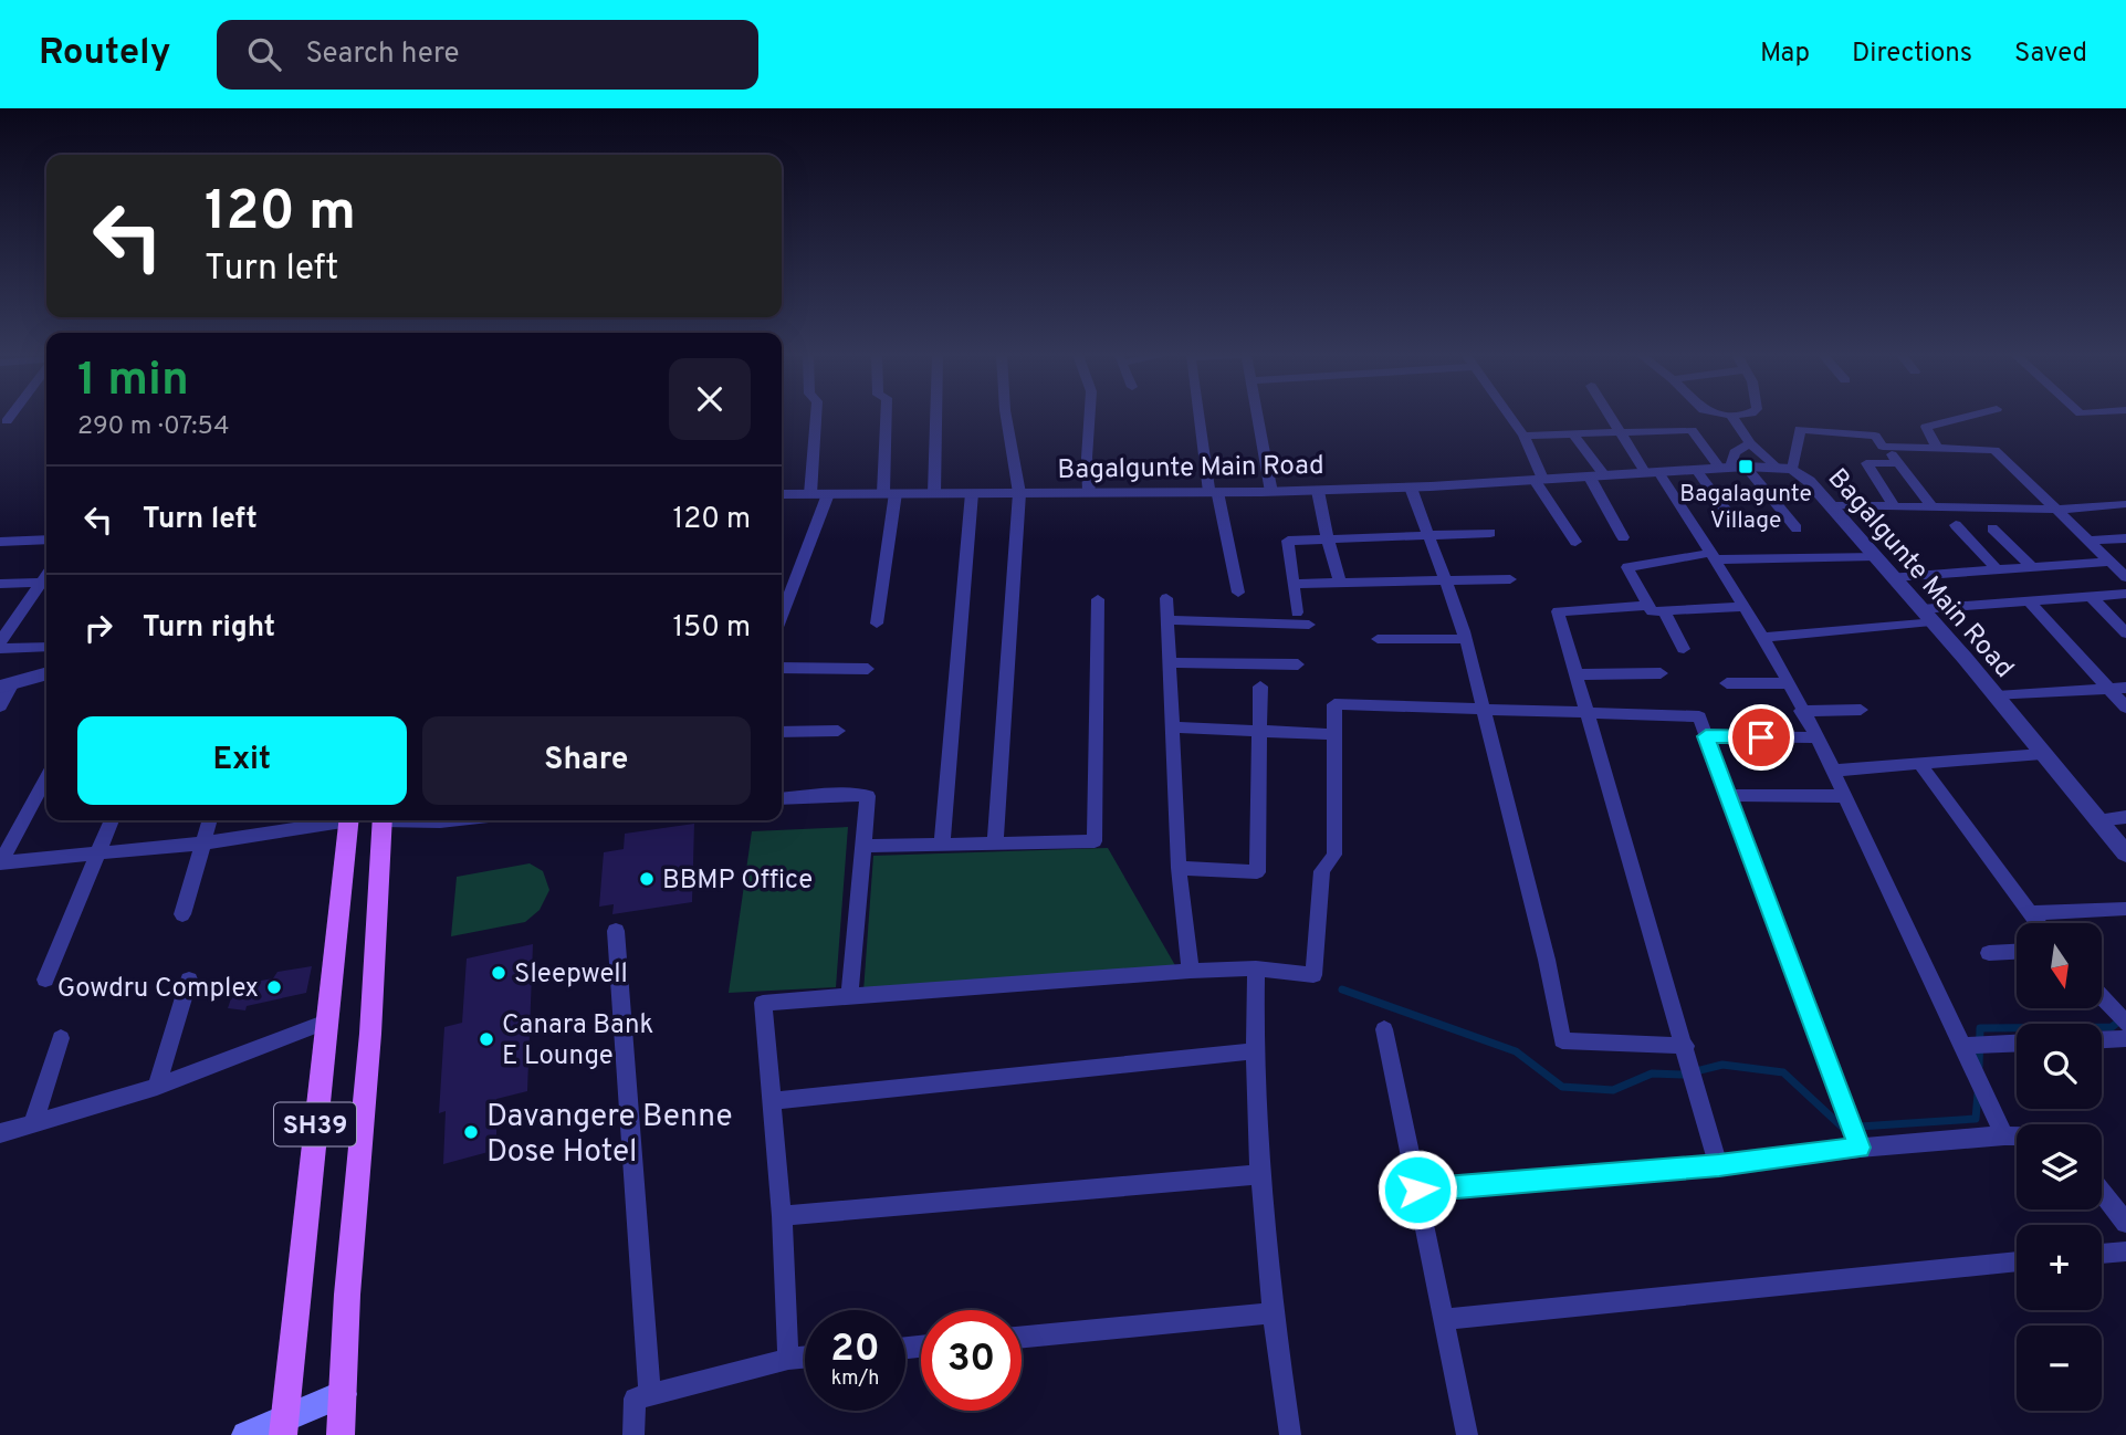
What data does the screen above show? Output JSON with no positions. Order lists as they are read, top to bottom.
{
  "streets": {
    "main road": ["SH39"],
    "street": ["Bagalgunte Main Road"]
  },
  "places": {
    "transit": ["Bagalagunte Village"],
    "other": [
      "BBMP Office",
      "Sleepwell",
      "Gowdru Complex",
      "Canara Bank E Lounge",
      "Davangere Benne Dose Hotel"
    ]
  },
  "north": "bottom",
  "page": {
    "header": "Routely",
    "search": "Search here",
    "nav": ["Map", "Directions", "Saved"],
    "turn": ["120 m", "Turn left"],
    "heading": ["1 min", "290 m · 07:54"],
    "list": [
      {
        "name": "Turn left",
        "value": "120 m"
      },
      {
        "name": "Turn right",
        "value": "150 m"
      }
    ],
    "buttons": ["Exit", "Share"],
    "map_buttons": ["+", "−"],
    "speed": "20 km/h",
    "limit": "30"
  }
}
